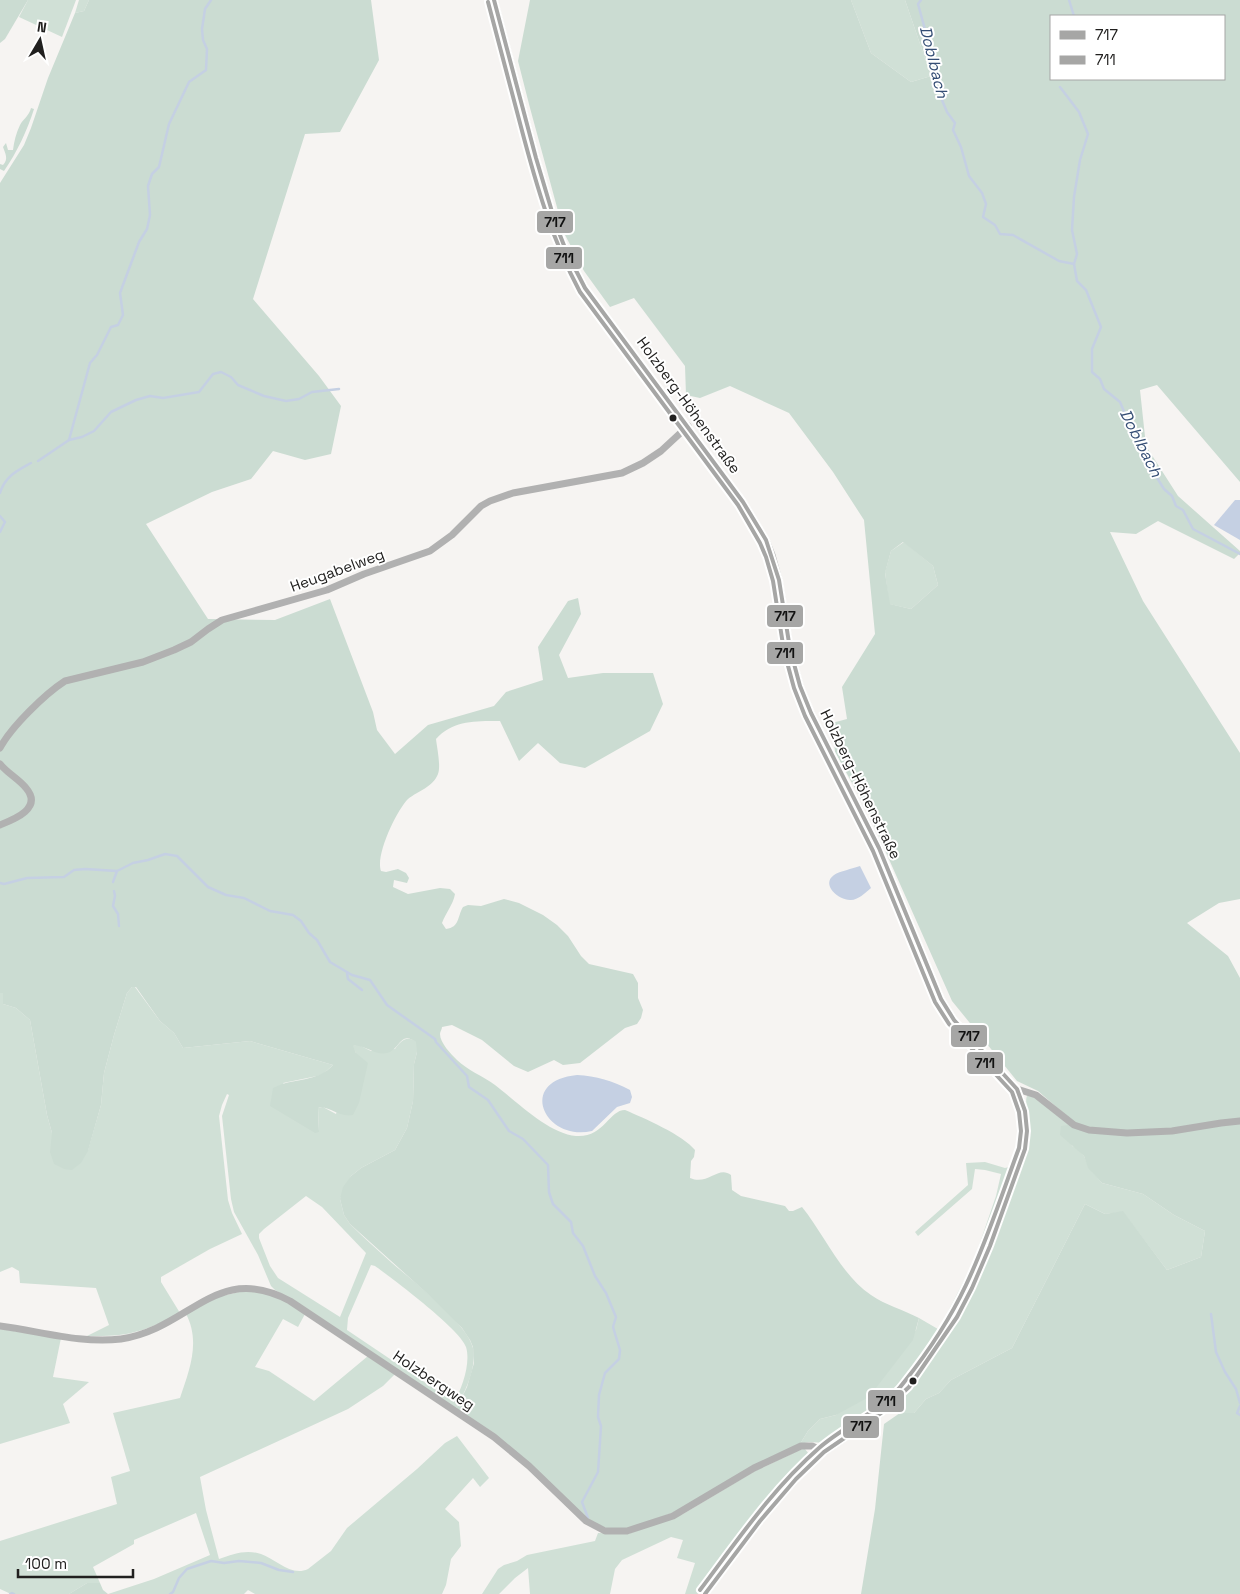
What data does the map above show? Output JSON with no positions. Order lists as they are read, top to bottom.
{
  "streets": {
    "street": ["Holzberg-Höhenstraße", "Heugabelweg", "Holzbergweg"]
  },
  "crossings": [
    ["Holzberg-Höhenstraße", "Heugabelweg"],
    ["Holzberg-Höhenstraße", "Holzbergweg"]
  ],
  "water": ["Doblbach"],
  "lines": ["transit line 717", "transit line 711"],
  "legend": ["717", "711"],
  "scale_bar": "100 m",
  "north": "top"
}
